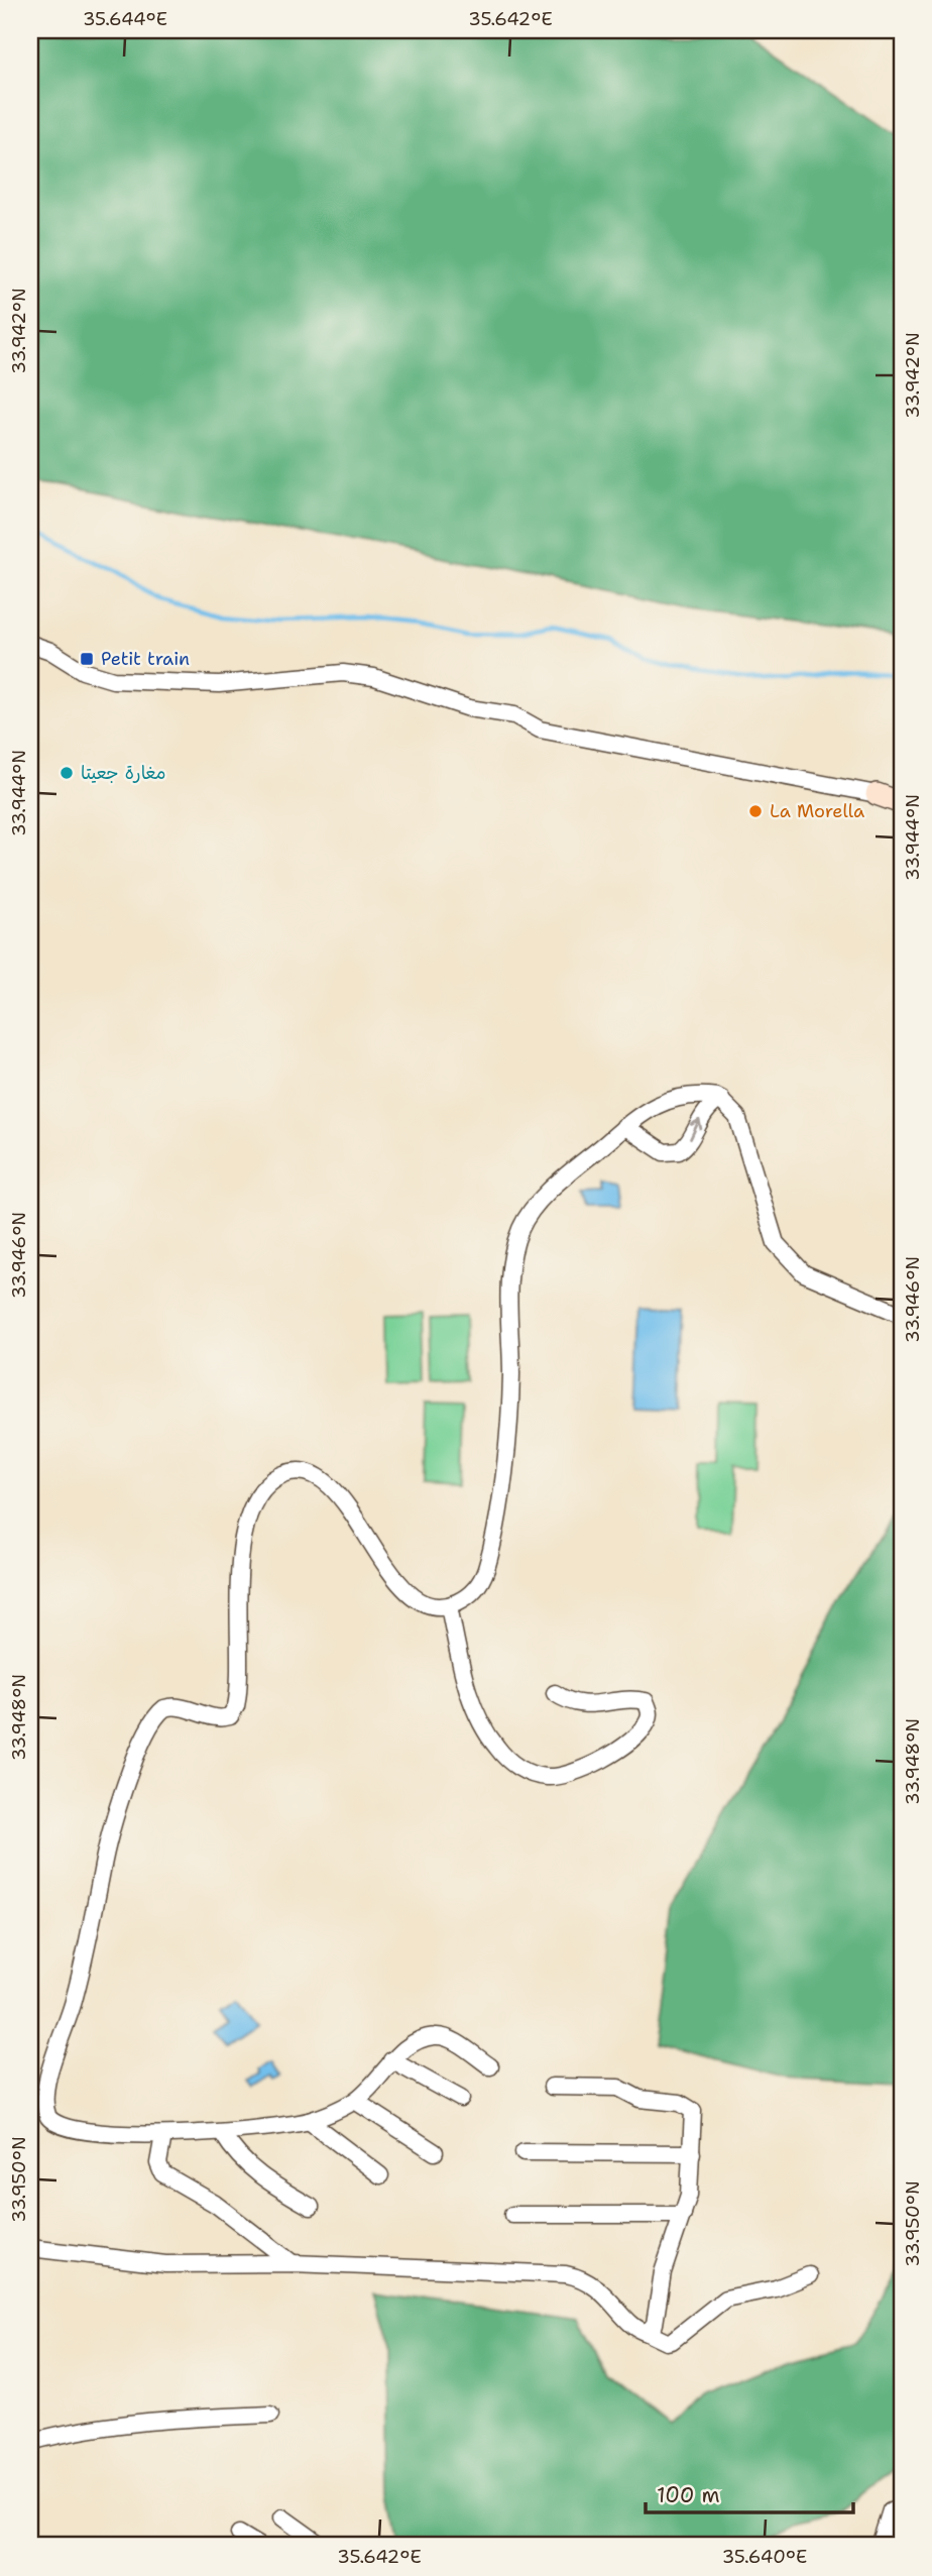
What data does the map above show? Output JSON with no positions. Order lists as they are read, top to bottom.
{
  "places": {
    "transit": ["Petit train"],
    "other": ["مغارة جعيتا", "La Morella"]
  },
  "scale_bar": "100 m",
  "coordinates": [
    "35.644°E",
    "35.642°E",
    "33.942°N",
    "33.944°N",
    "33.946°N",
    "33.948°N",
    "33.950°N",
    "35.640°E"
  ]
}
